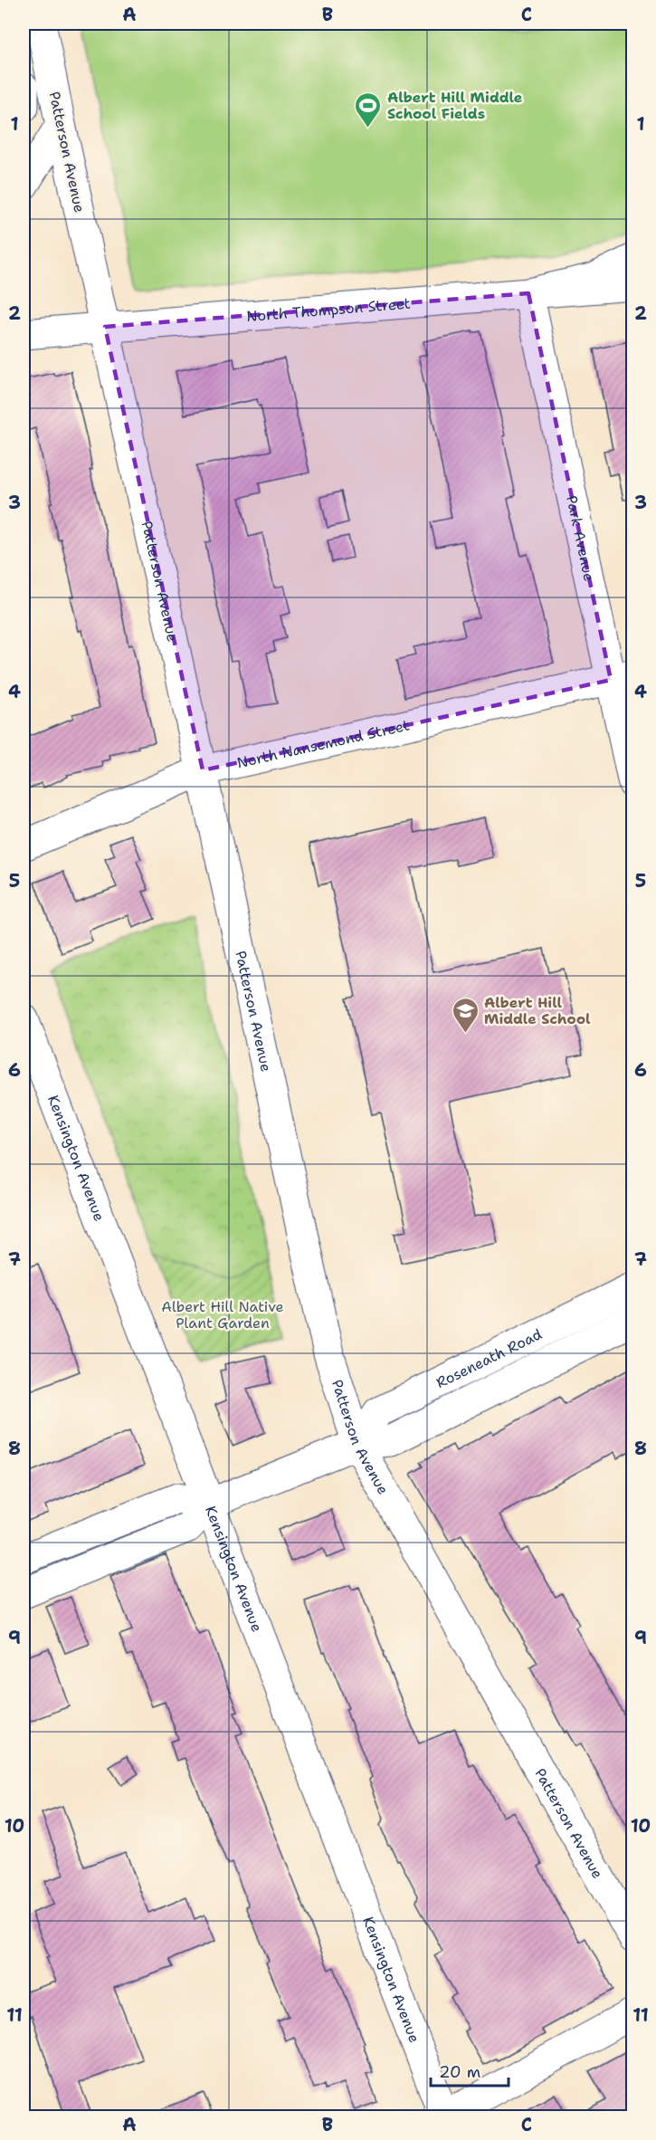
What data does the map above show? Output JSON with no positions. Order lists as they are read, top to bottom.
{
  "streets": {
    "main road": [
      "Patterson Avenue",
      "North Thompson Street",
      "Park Avenue",
      "North Nansemond Street",
      "Kensington Avenue",
      "Roseneath Road"
    ]
  },
  "crossings": [
    ["Patterson Avenue", "North Thompson Street"],
    ["Patterson Avenue", "North Nansemond Street"],
    ["Patterson Avenue", "Roseneath Road"],
    ["North Thompson Street", "Park Avenue"],
    ["Park Avenue", "North Nansemond Street"],
    ["Kensington Avenue", "Roseneath Road"]
  ],
  "parks": ["Albert Hill Native Plant Garden"],
  "places": {
    "sports": ["Albert Hill Middle School Fields"],
    "school or university": ["Albert Hill Middle School"]
  },
  "scale_bar": "20 m",
  "grid": {
    "columns": ["A", "B", "C"],
    "rows": [
      "1",
      "2",
      "3",
      "4",
      "5",
      "6",
      "7",
      "8",
      "9",
      "10",
      "11"
    ]
  }
}
